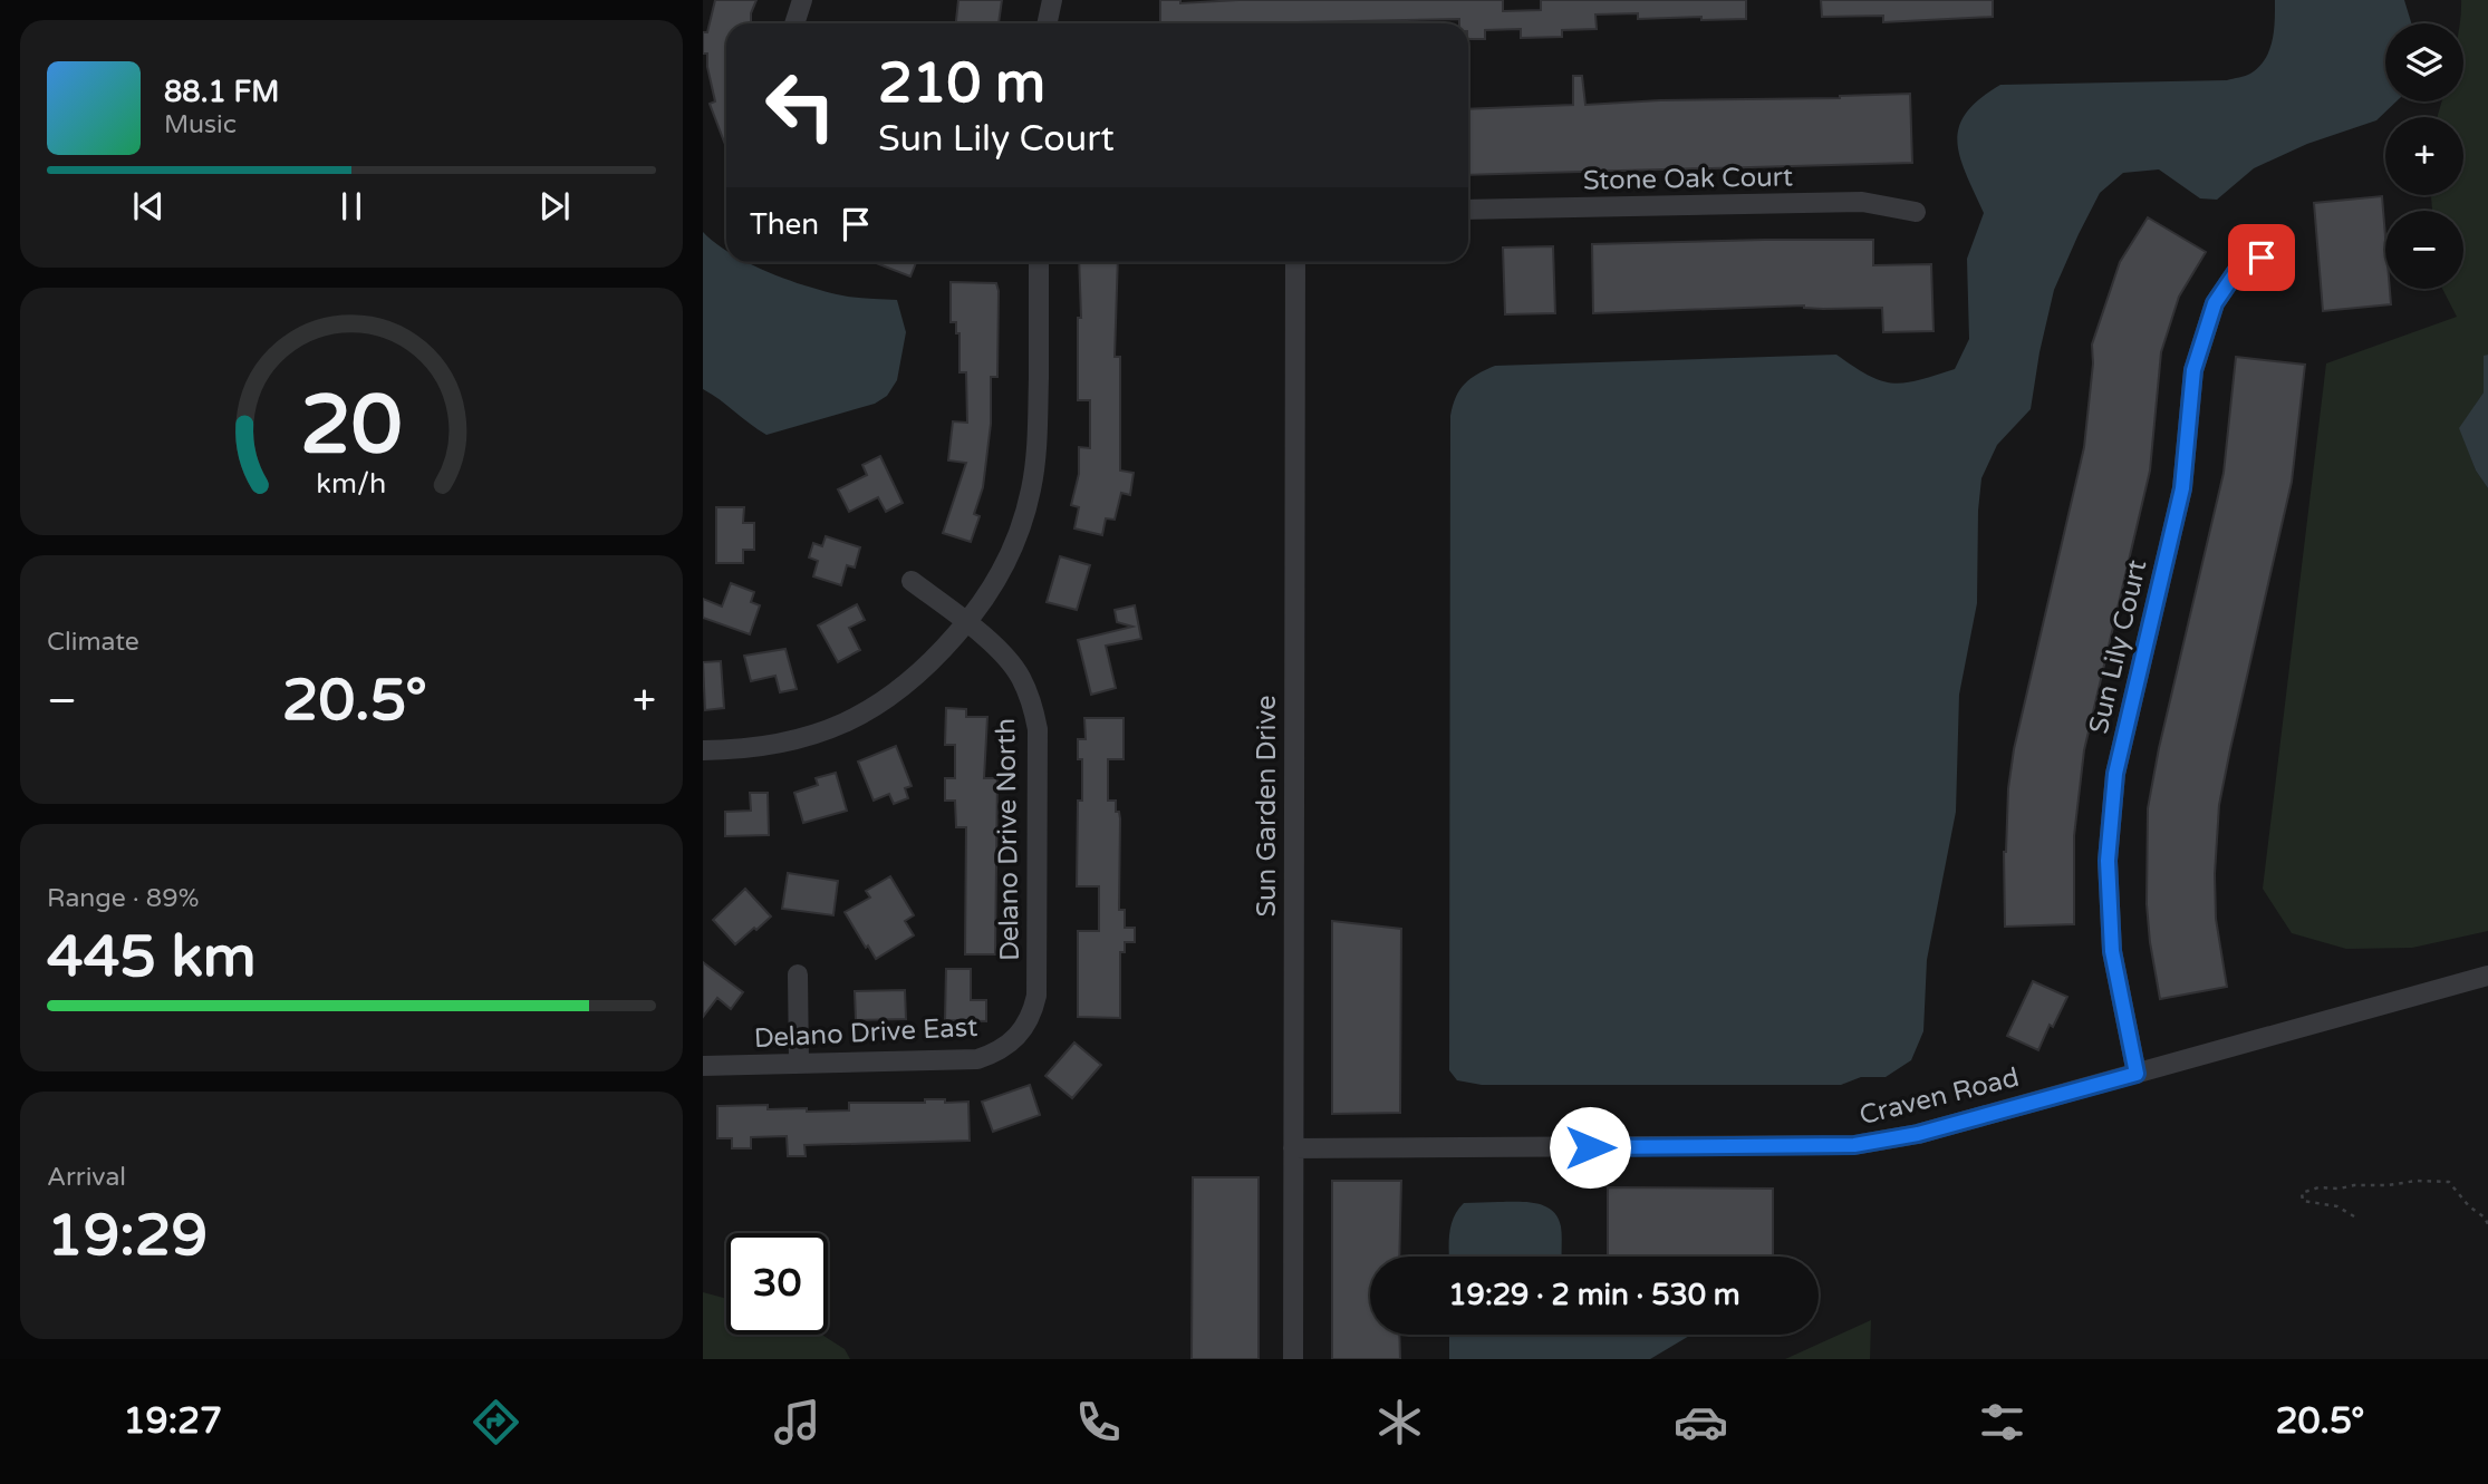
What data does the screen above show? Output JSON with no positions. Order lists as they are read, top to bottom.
{
  "streets": {
    "street": [
      "Stone Oak Court",
      "Sun Lily Court",
      "Sun Garden Drive",
      "Delano Drive North",
      "Delano Drive East",
      "Craven Road"
    ]
  },
  "crossings": [
    ["Sun Lily Court", "Craven Road"],
    ["Sun Garden Drive", "Craven Road"],
    ["Delano Drive North", "Delano Drive East"]
  ],
  "page": {
    "map_buttons": ["+", "−"],
    "turn": ["210 m", "Sun Lily Court"],
    "song": ["88.1 FM", "Music"],
    "then": "Then",
    "tile": [
      "Climate",
      ["Range · 89%", "445 km"],
      ["Arrival", "19:29"]
    ],
    "heat": ["−", "20.5°", "+"],
    "limit": "30",
    "trip": "19:29 · 2 min · 530 m",
    "tabs": ["19:27", "20.5°"],
    "gauge": ["20", "km/h"]
  }
}
